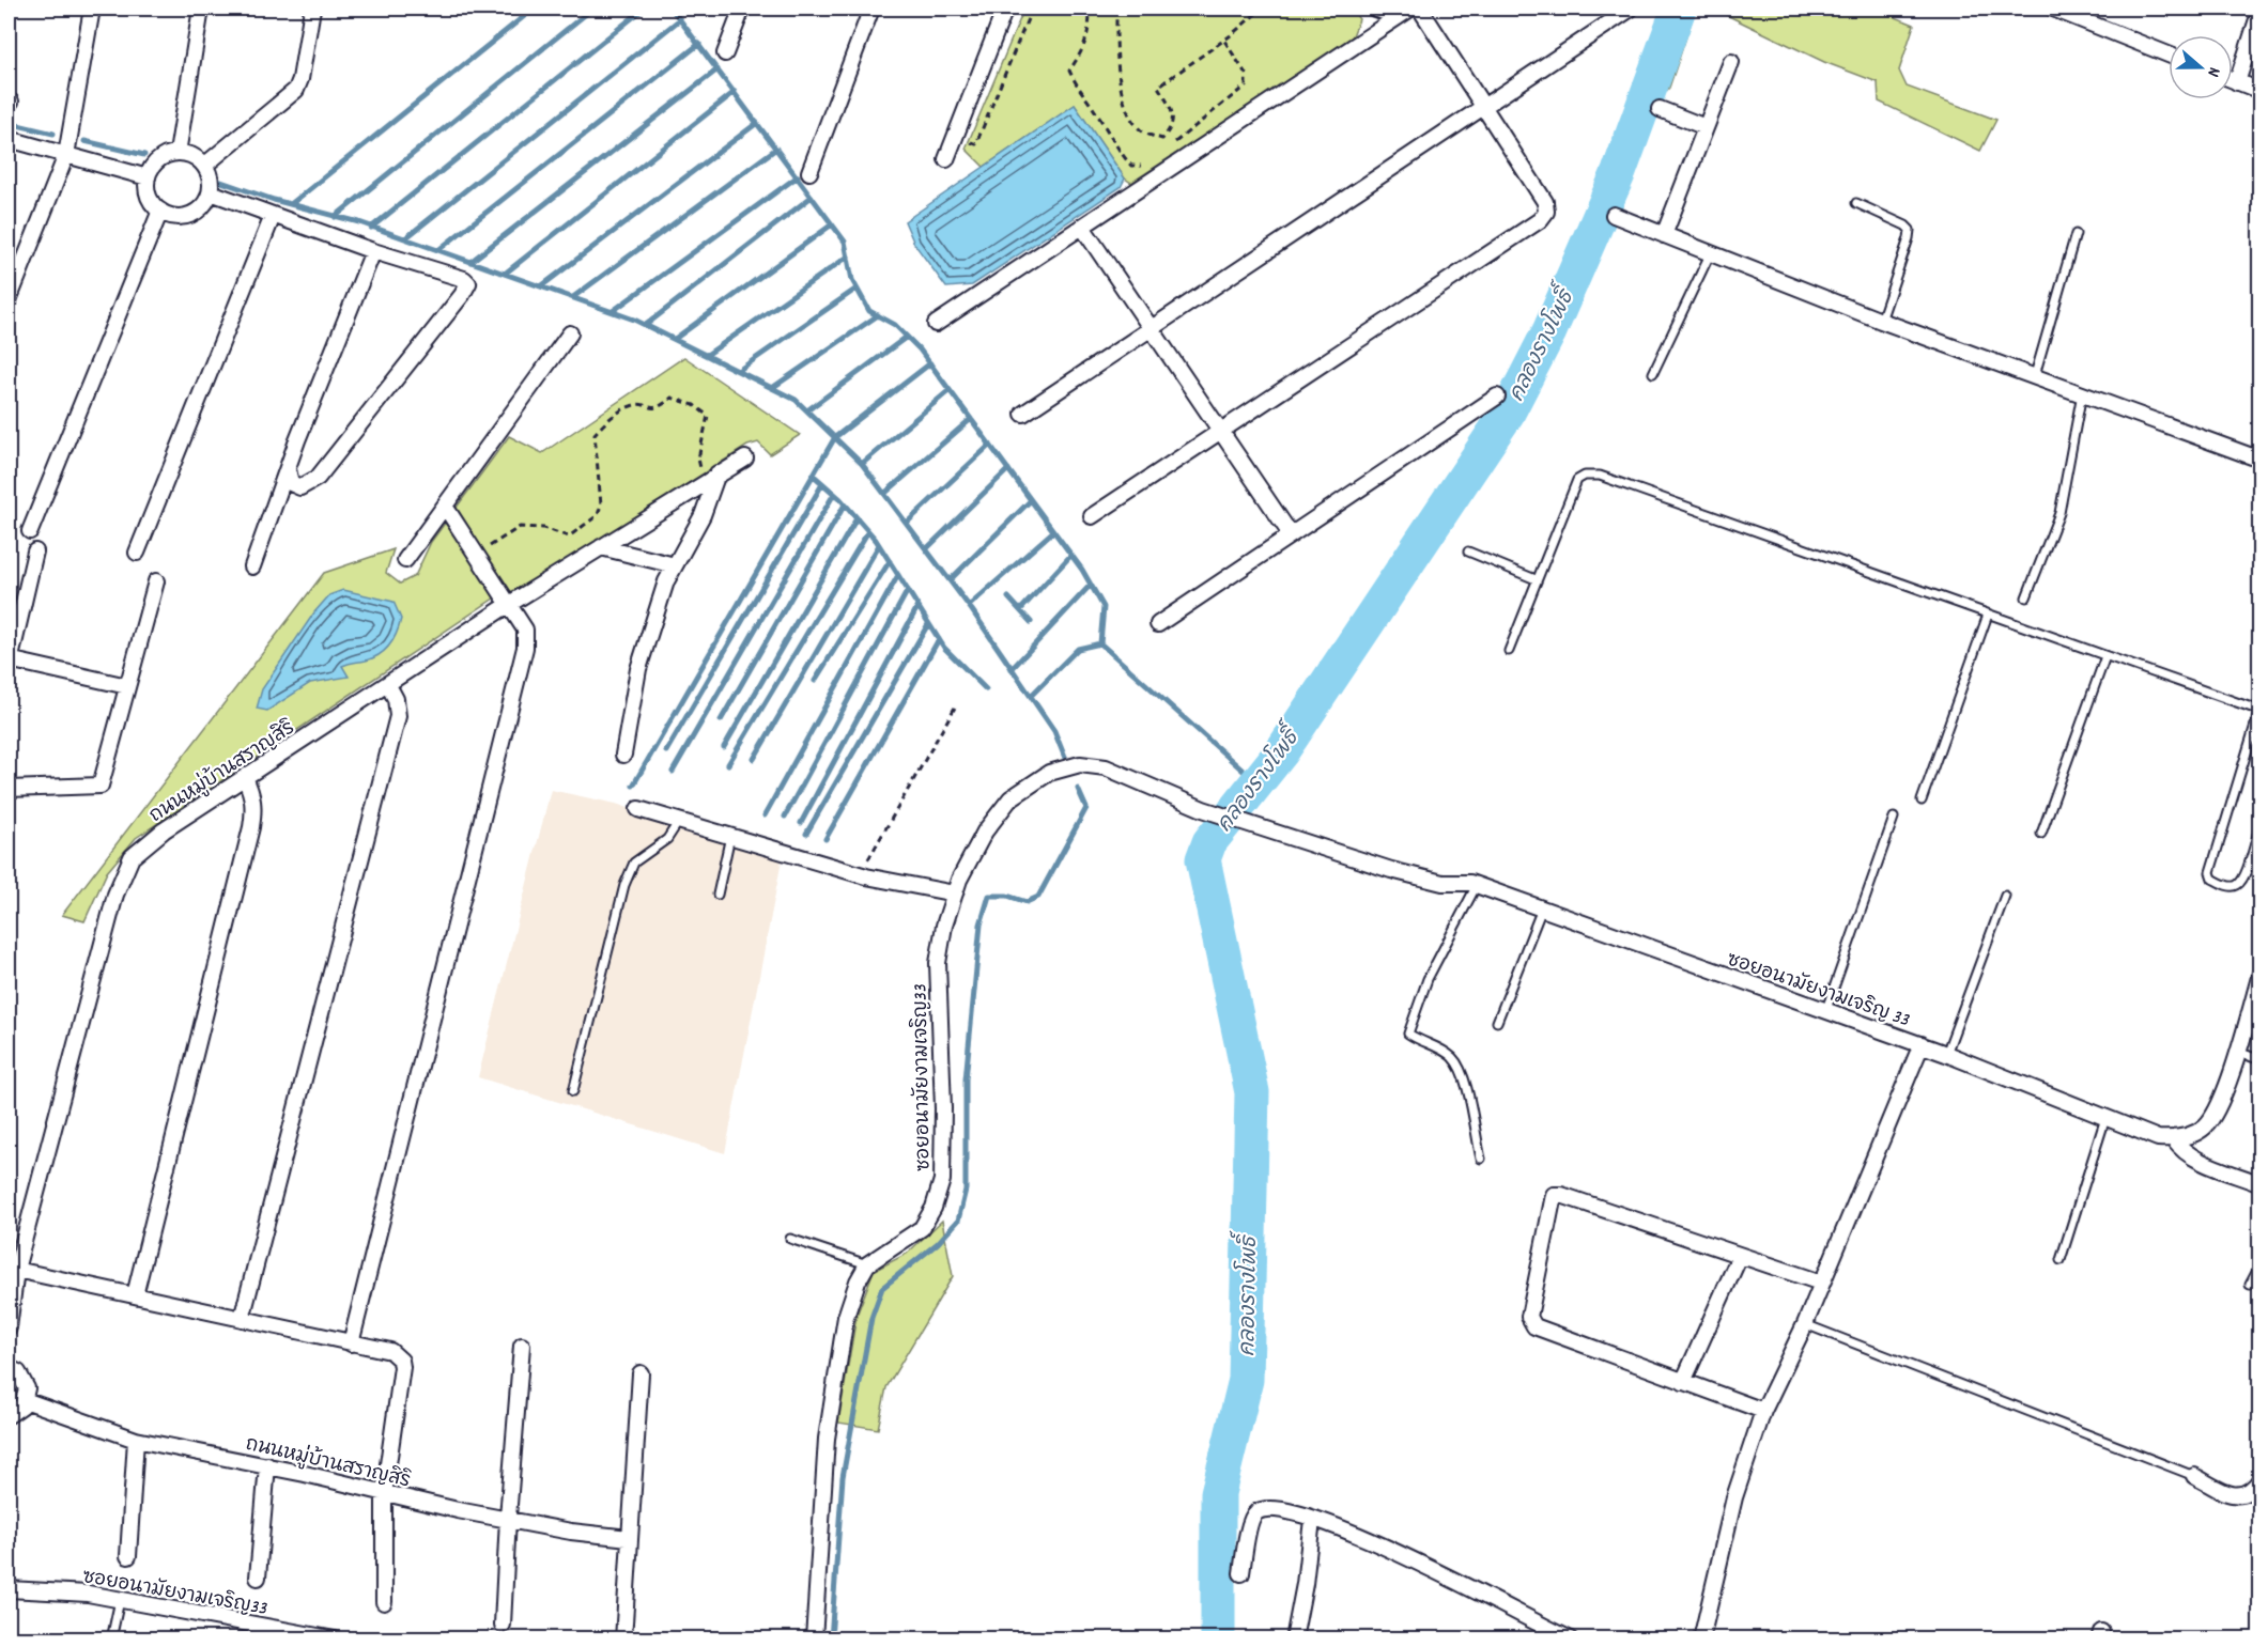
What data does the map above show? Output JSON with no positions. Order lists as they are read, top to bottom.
{
  "streets": {
    "street": ["ถนนหมู่บ้านสราญสิริ", "ซอยอนามัยงามเจริญ 33", "ซอยอนามัยงามเจริญ33"]
  },
  "crossings": [
    ["ซอยอนามัยงามเจริญ 33", "ซอยอนามัยงามเจริญ33"]
  ],
  "water": ["คลองรางโพธิ์"],
  "north": "right"
}
